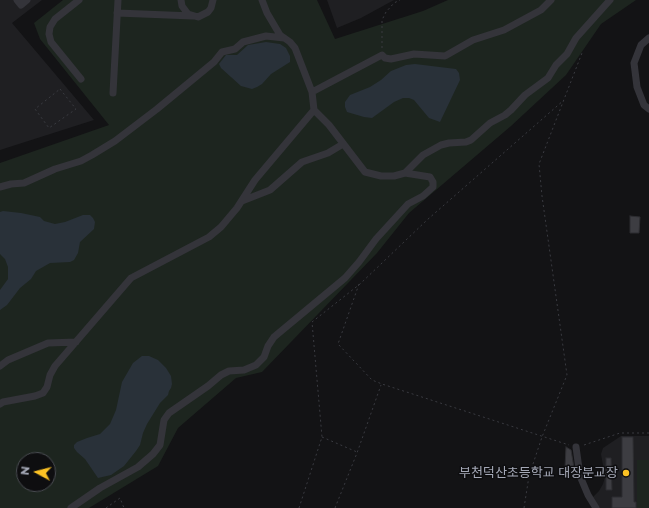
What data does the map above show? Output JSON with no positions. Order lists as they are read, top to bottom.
{
  "places": ["부천덕산초등학교 대장분교장"],
  "north": "left"
}
